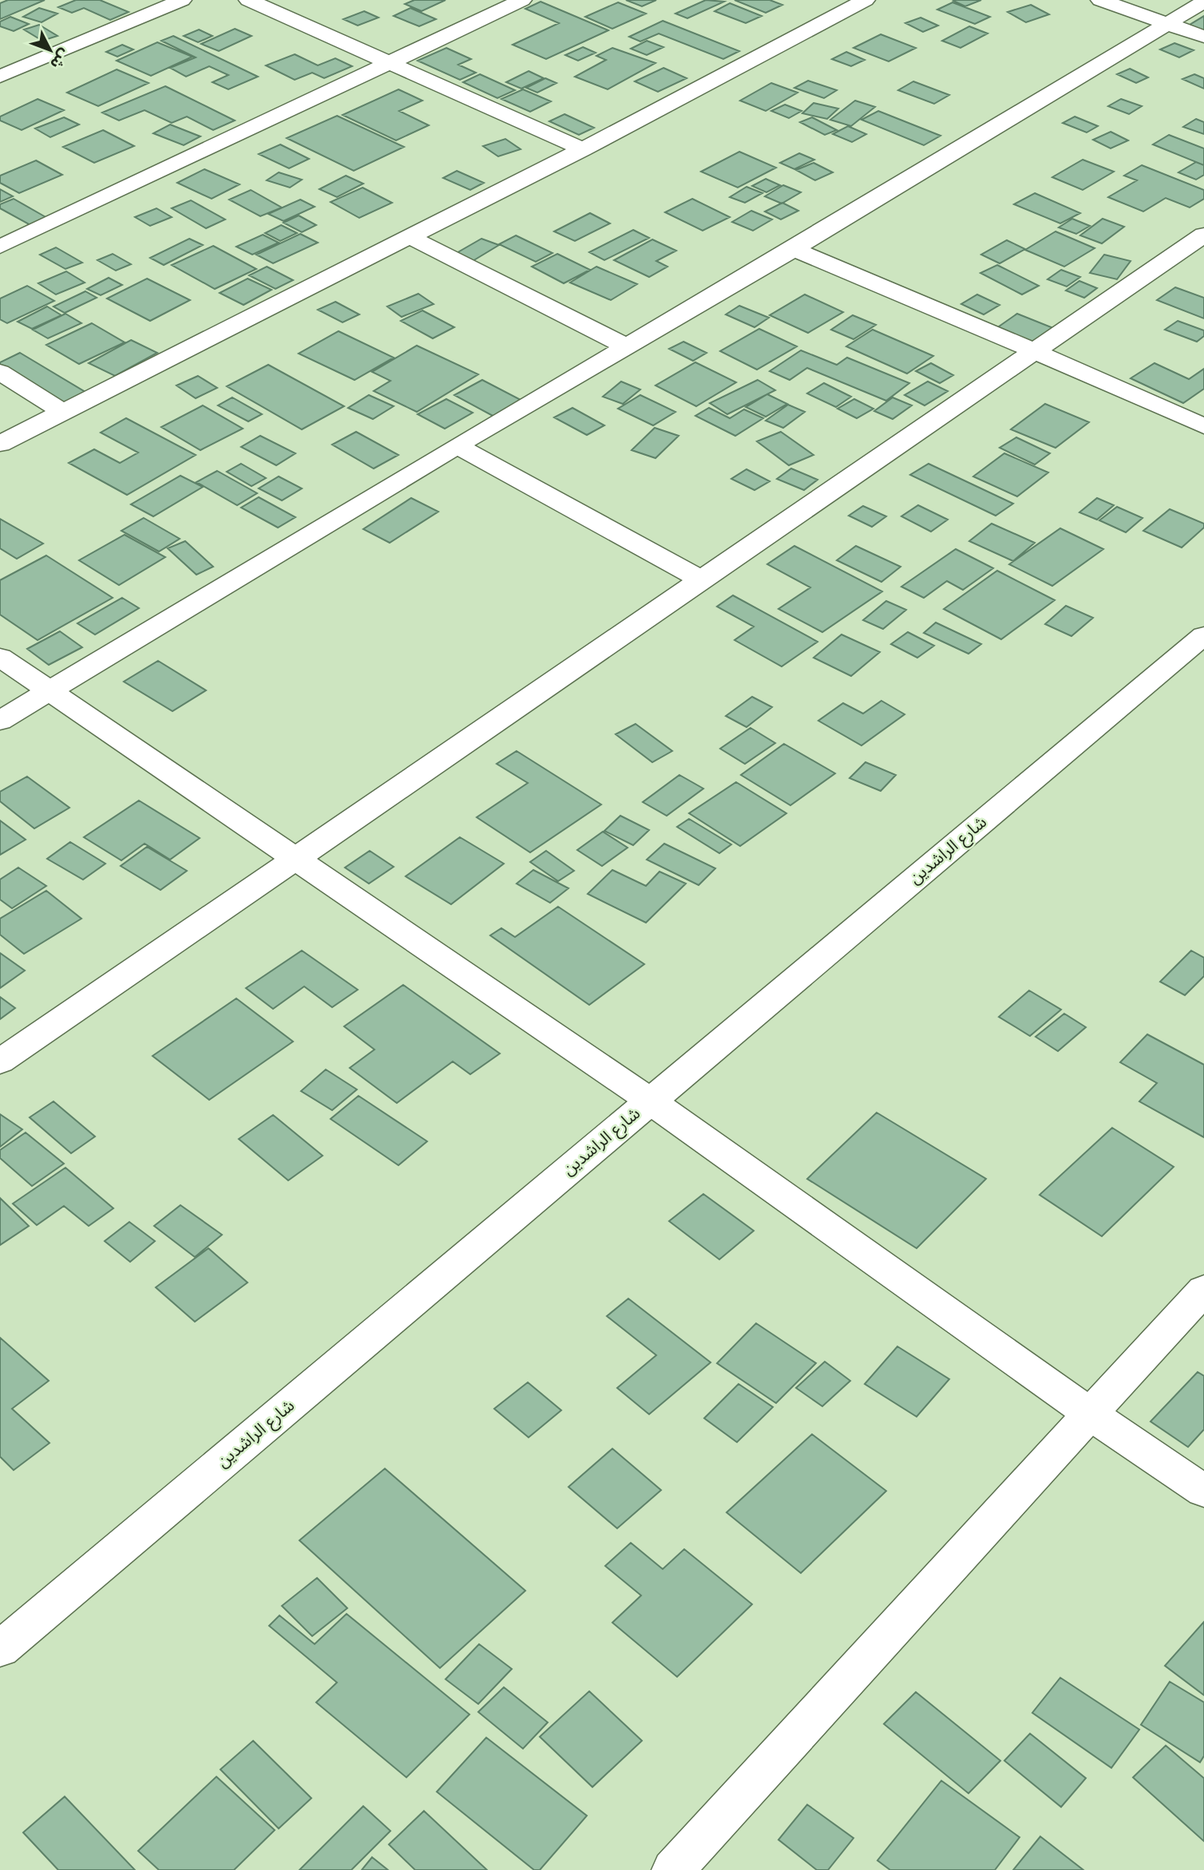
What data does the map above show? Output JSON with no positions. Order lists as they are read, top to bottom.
{
  "streets": {
    "street": ["شارع الراشدين"]
  },
  "north": "bottom right"
}
